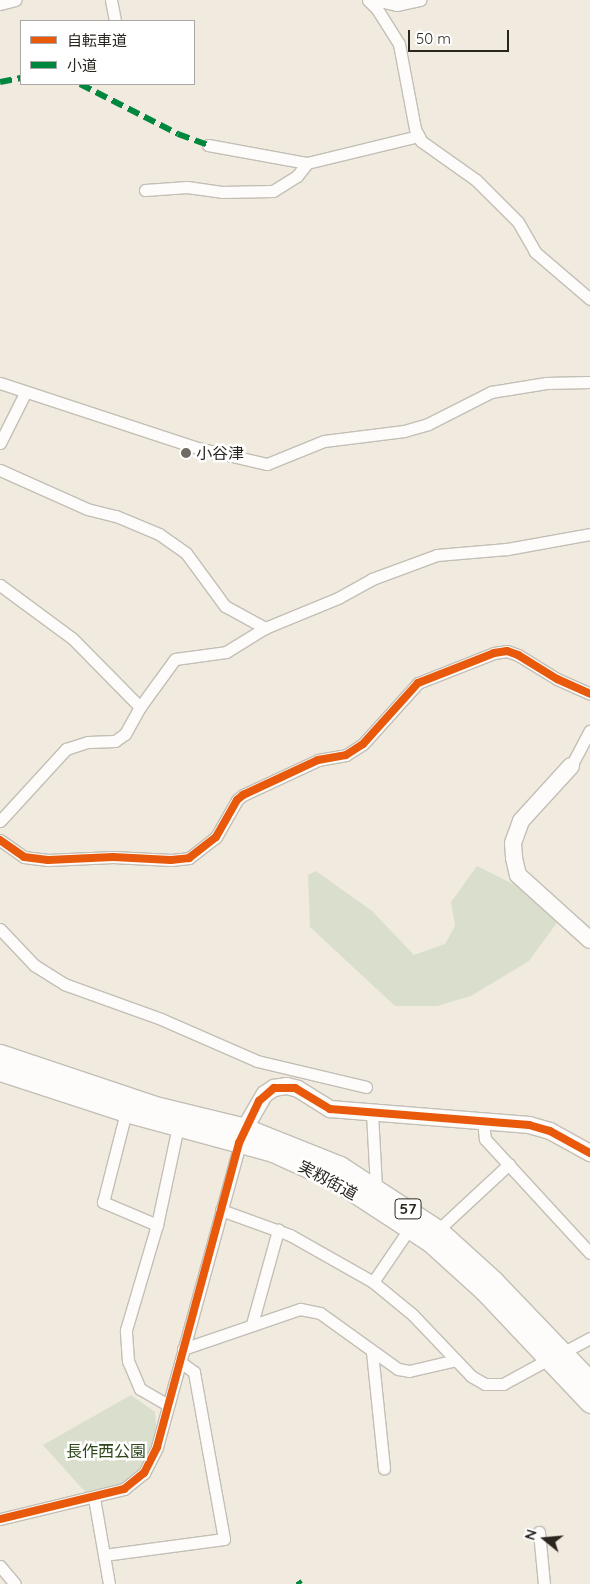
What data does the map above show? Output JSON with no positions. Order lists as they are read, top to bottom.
{
  "streets": {
    "main road": ["実籾街道", "57"]
  },
  "parks": ["長作西公園"],
  "places": ["小谷津"],
  "legend": ["自転車道", "小道"],
  "scale_bar": "50 m",
  "north": "left"
}
